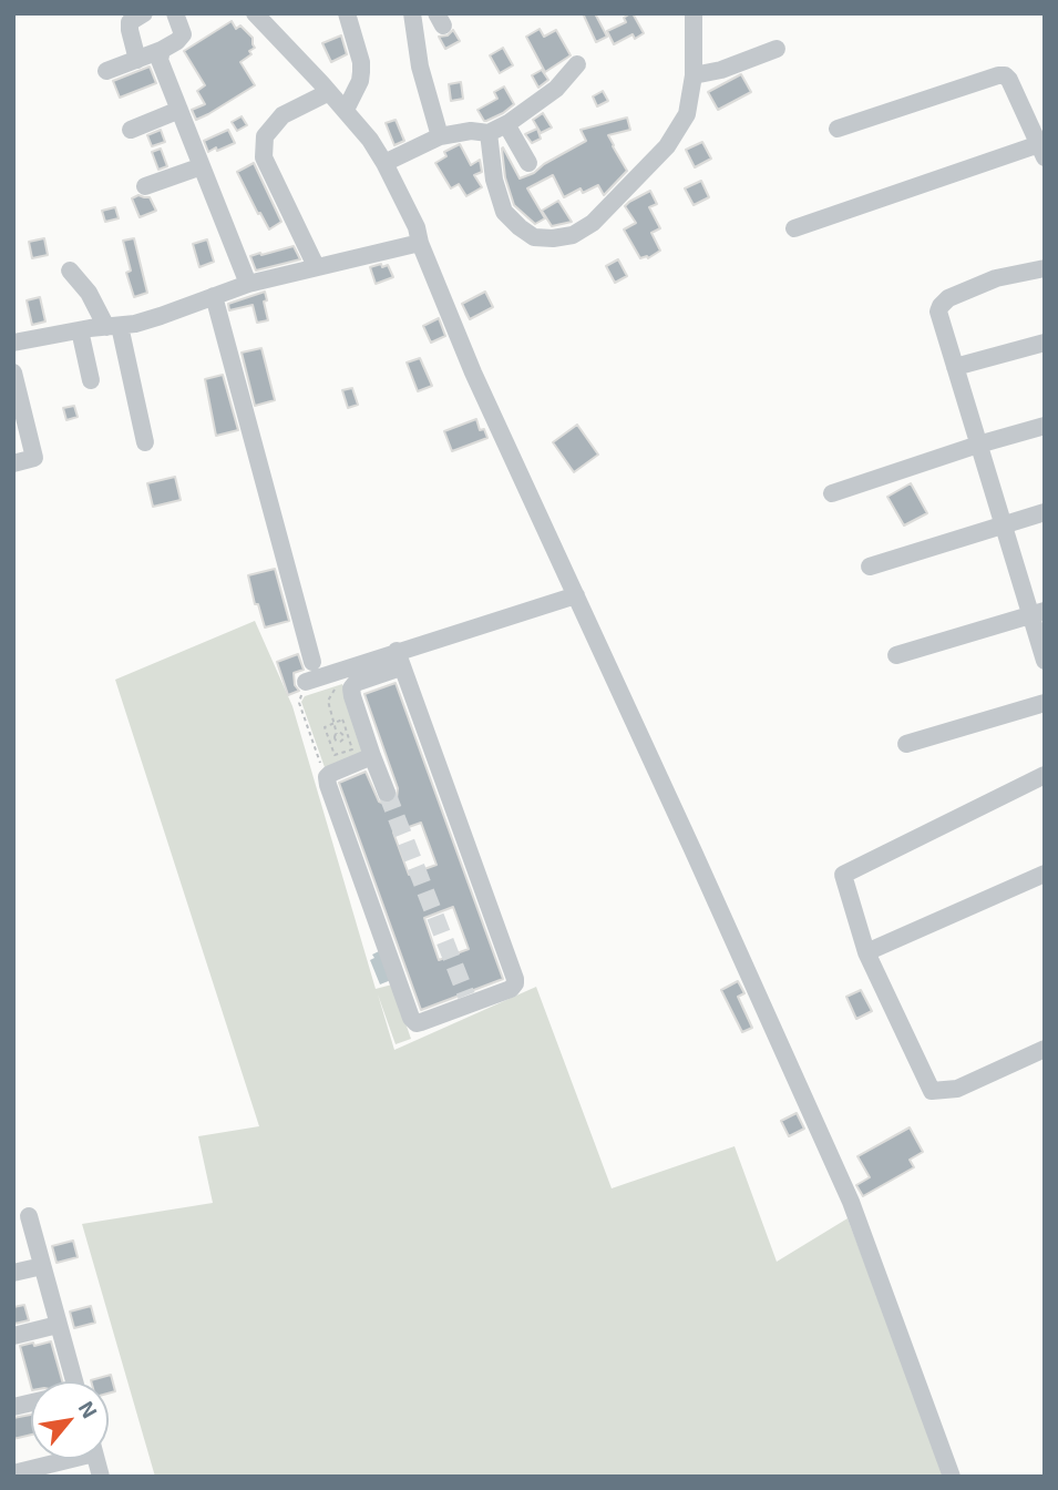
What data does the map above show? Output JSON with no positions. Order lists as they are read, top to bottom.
{
  "north": "top right"
}
